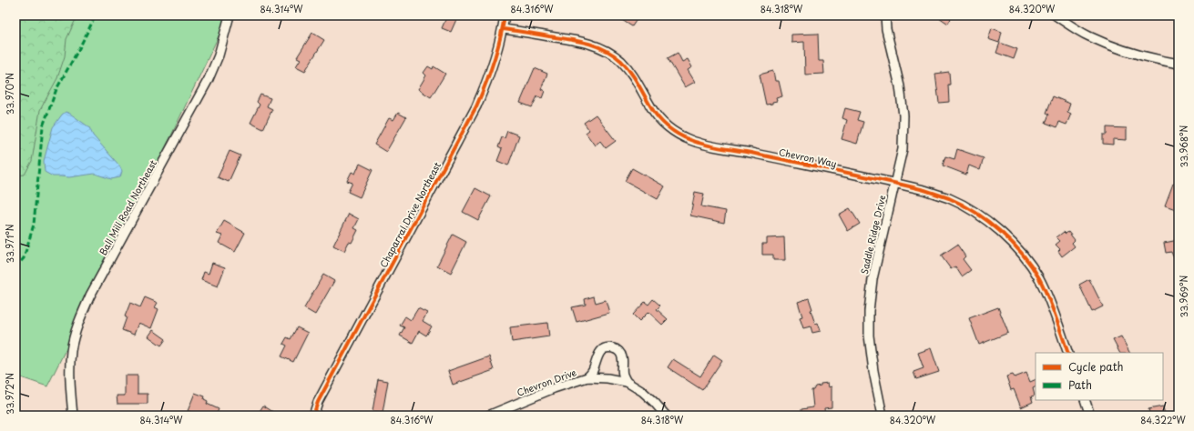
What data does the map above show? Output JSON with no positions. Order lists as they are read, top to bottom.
{
  "streets": {
    "street": [
      "Chevron Way",
      "Ball Mill Road Northeast",
      "Chaparral Drive Northeast",
      "Saddle Ridge Drive",
      "Chevron Drive"
    ]
  },
  "crossings": [
    ["Chevron Way", "Chaparral Drive Northeast"],
    ["Chevron Way", "Saddle Ridge Drive"]
  ],
  "legend": ["Cycle path", "Path"],
  "coordinates": [
    "84.314°W",
    "84.316°W",
    "84.318°W",
    "84.320°W",
    "33.970°N",
    "33.968°N",
    "33.971°N",
    "33.969°N",
    "33.972°N",
    "84.322°W"
  ]
}
